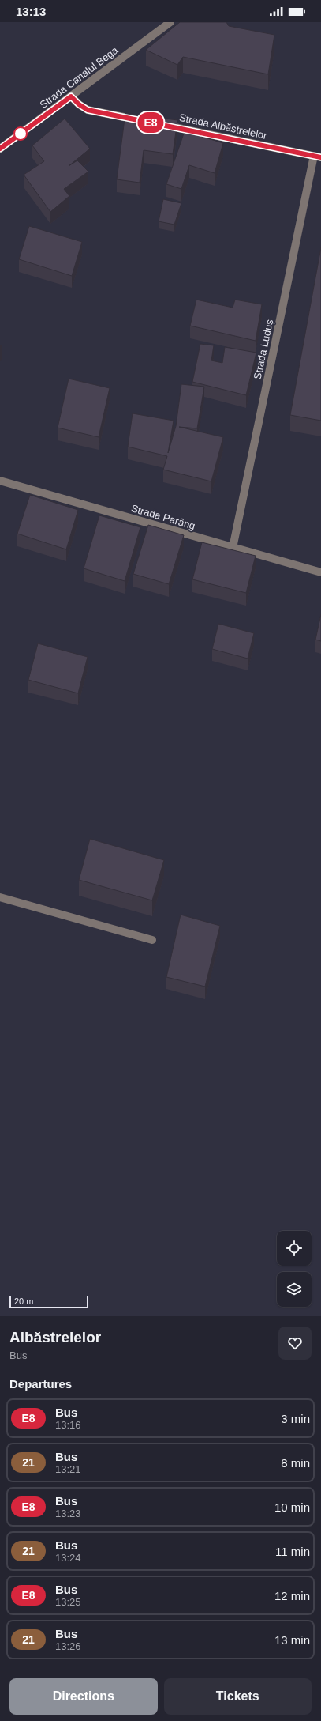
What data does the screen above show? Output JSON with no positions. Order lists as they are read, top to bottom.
{
  "streets": {
    "street": [
      "Strada Canalul Bega",
      "Strada Albăstrelelor",
      "Strada Luduș",
      "Strada Parâng"
    ]
  },
  "crossings": [
    ["Strada Albăstrelelor", "Strada Luduș"],
    ["Strada Luduș", "Strada Parâng"]
  ],
  "lines": ["bus line E8"],
  "scale_bar": "20 m",
  "page": {
    "status": "13:13",
    "on_map": "E8",
    "scale": "20 m",
    "heading": [
      ["Albăstrelelor", "Bus"],
      "Departures"
    ],
    "list": [
      {
        "mark": "E8",
        "name": "Bus",
        "note": "13:16",
        "value": "3 min"
      },
      {
        "mark": "21",
        "name": "Bus",
        "note": "13:21",
        "value": "8 min"
      },
      {
        "mark": "E8",
        "name": "Bus",
        "note": "13:23",
        "value": "10 min"
      },
      {
        "mark": "21",
        "name": "Bus",
        "note": "13:24",
        "value": "11 min"
      },
      {
        "mark": "E8",
        "name": "Bus",
        "note": "13:25",
        "value": "12 min"
      },
      {
        "mark": "21",
        "name": "Bus",
        "note": "13:26",
        "value": "13 min"
      }
    ],
    "buttons": ["Directions", "Tickets"]
  }
}
